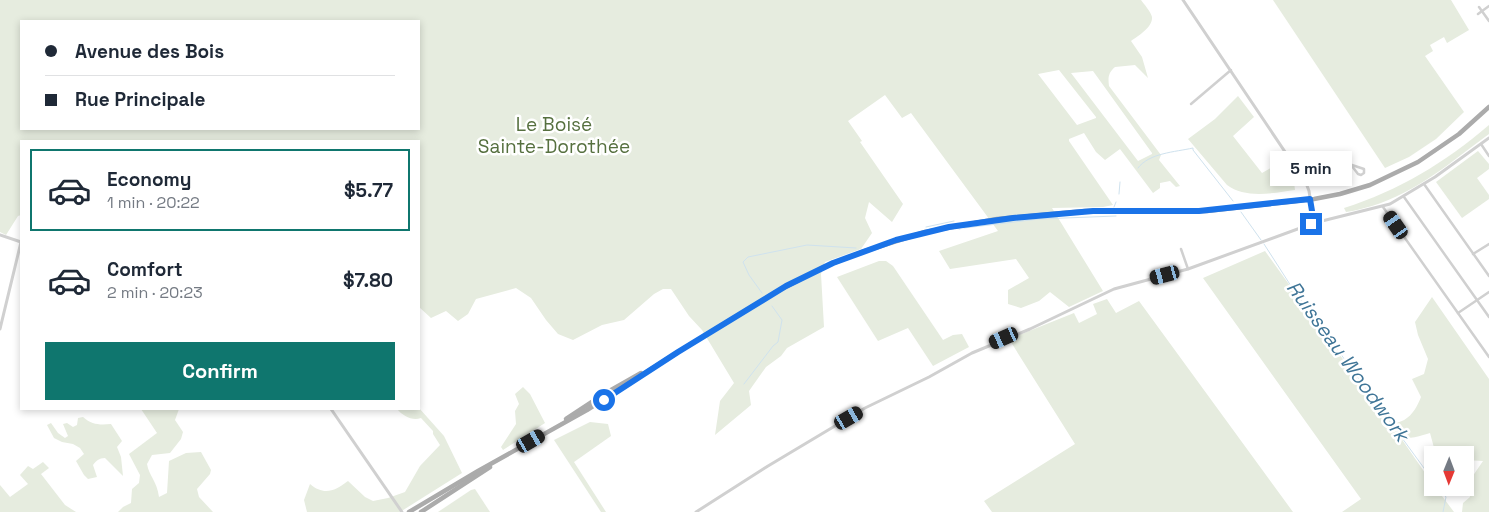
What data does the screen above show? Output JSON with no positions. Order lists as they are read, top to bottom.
{
  "water": ["Ruisseau Woodwork"],
  "parks": ["Le Boisé Sainte-Dorothée"],
  "north": "bottom",
  "page": {
    "banner": ["Avenue des Bois", "Rue Principale"],
    "list": [
      {
        "name": "Economy",
        "note": "1 min · 20:22",
        "value": "$5.77"
      },
      {
        "name": "Comfort",
        "note": "2 min · 20:23",
        "value": "$7.80"
      }
    ],
    "bubble": "5 min",
    "buttons": "Confirm"
  }
}
